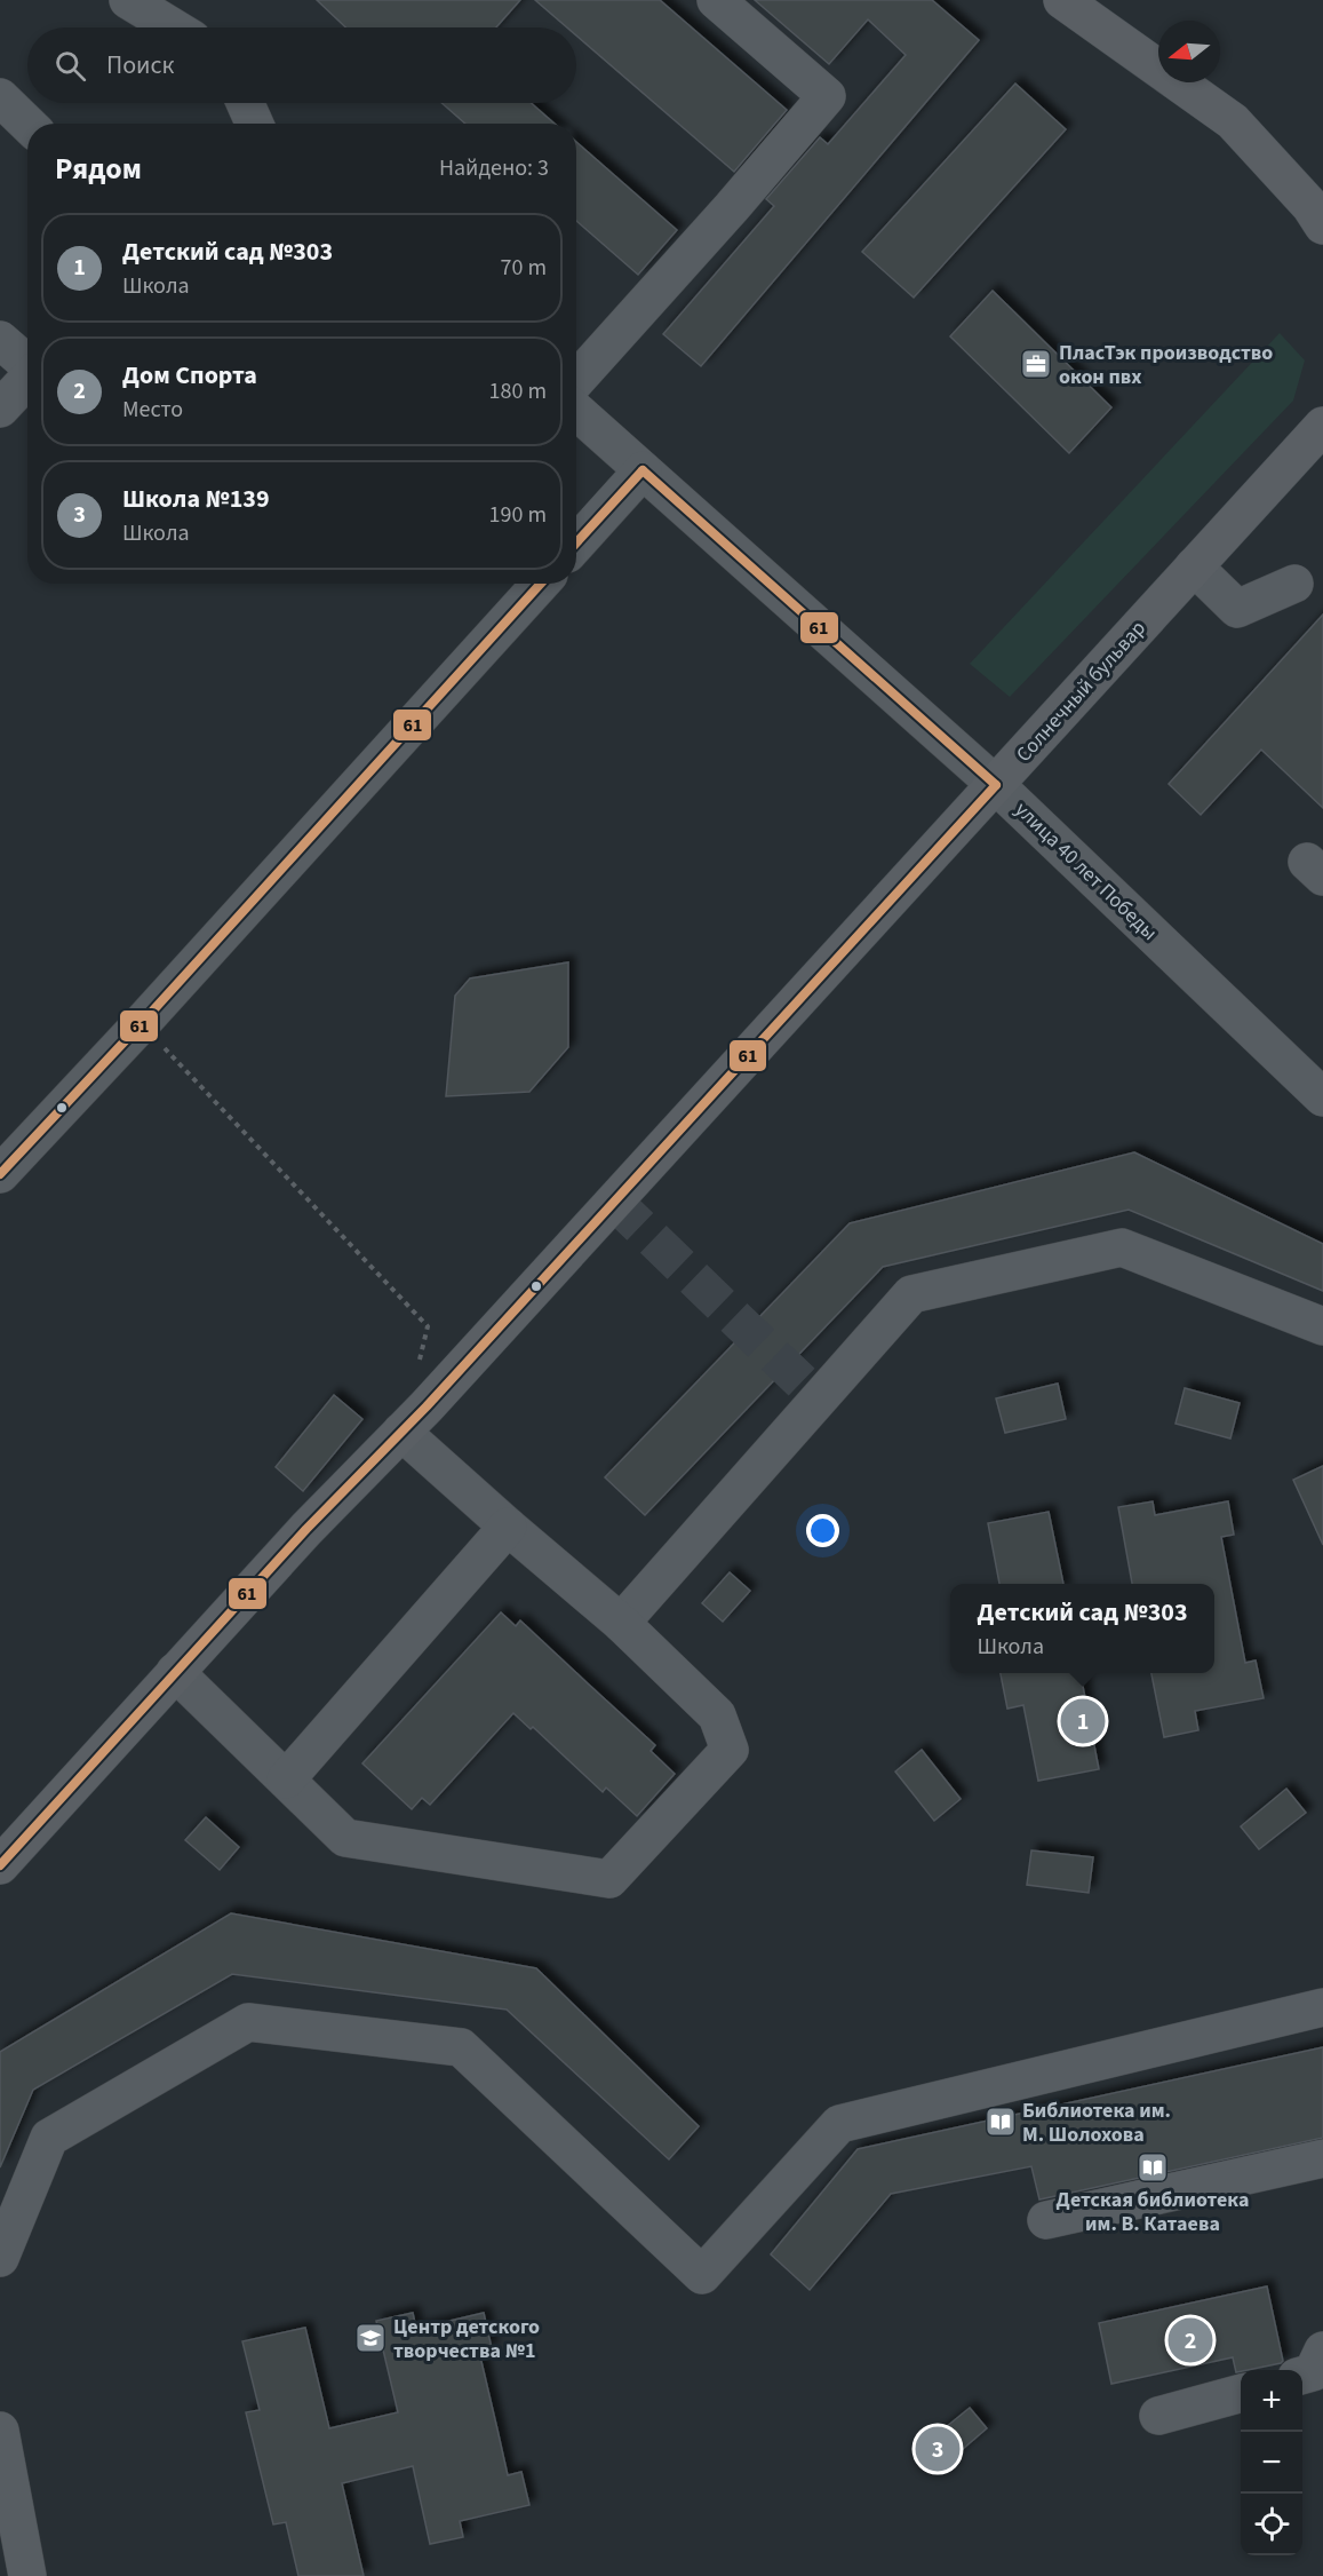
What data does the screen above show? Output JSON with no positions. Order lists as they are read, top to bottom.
{
  "streets": {
    "main road": ["Солнечный бульвар"],
    "street": ["улица 40 лет Победы"]
  },
  "crossings": [
    ["Солнечный бульвар", "улица 40 лет Победы"]
  ],
  "places": {
    "office": ["ПласТэк производство окон пвх"],
    "library": ["Библиотека им. М. Шолохова", "Детская библиотека им. В. Катаева"],
    "school or university": ["Центр детского творчества №1"]
  },
  "lines": ["transit line 61"],
  "north": "left",
  "page": {
    "search": "Поиск",
    "heading": ["Рядом", "Найдено: 3"],
    "list": [
      {
        "mark": "1",
        "name": "Детский сад №303",
        "note": "Школа",
        "value": "70 m"
      },
      {
        "mark": "2",
        "name": "Дом Спорта",
        "note": "Место",
        "value": "180 m"
      },
      {
        "mark": "3",
        "name": "Школа №139",
        "note": "Школа",
        "value": "190 m"
      }
    ],
    "popup": ["Детский сад №303", "Школа"],
    "pins": ["1", "2", "3"],
    "map_buttons": ["+", "−"]
  }
}
